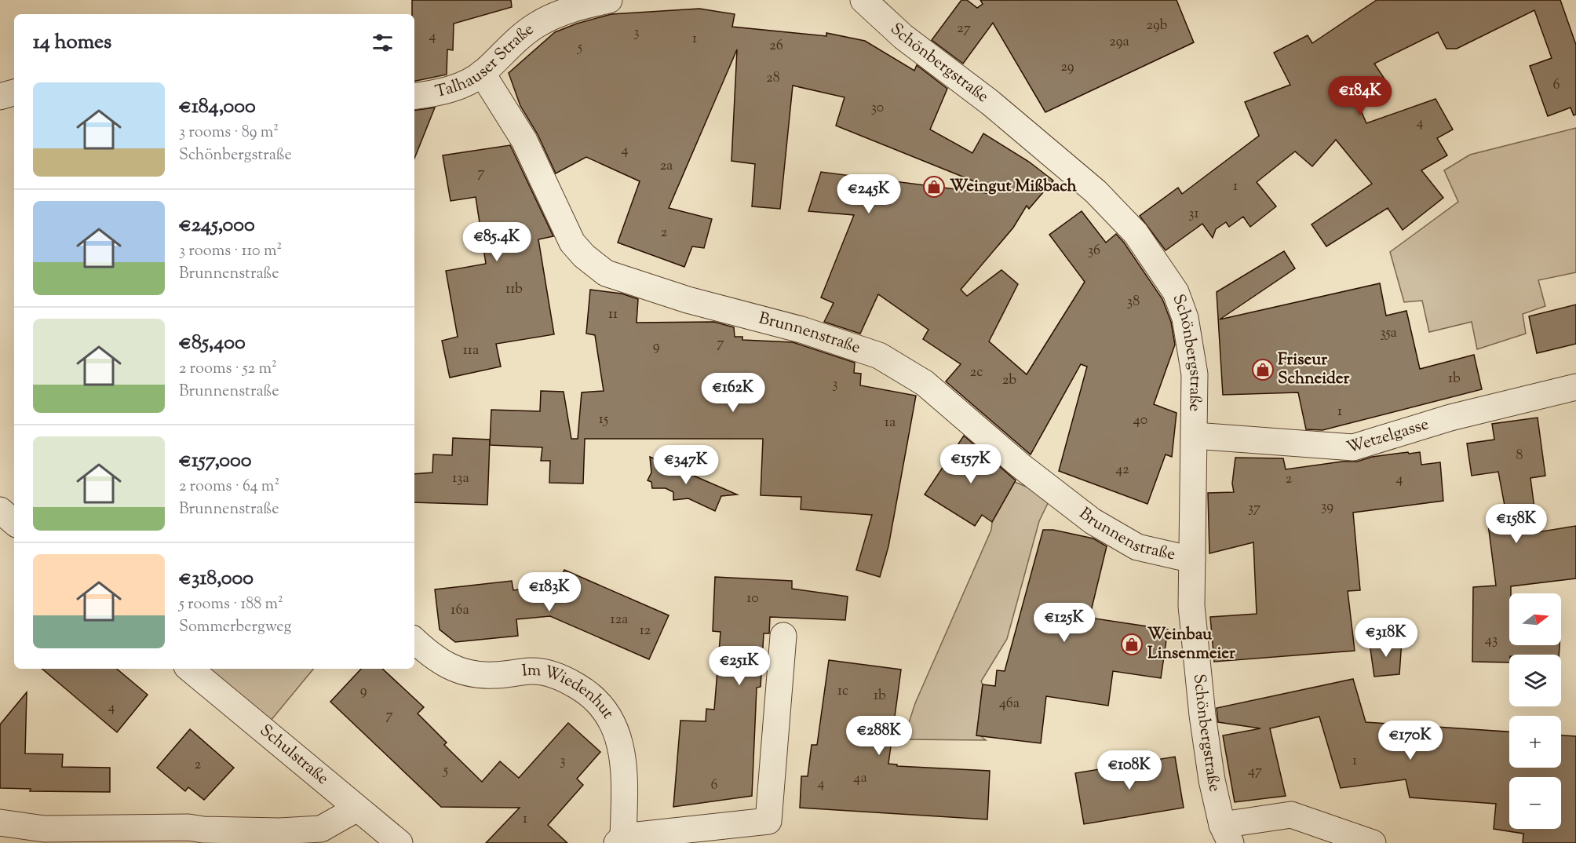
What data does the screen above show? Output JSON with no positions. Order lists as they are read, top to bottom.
{
  "streets": {
    "street": [
      "Talhauser Straße",
      "Schönbergstraße",
      "Brunnenstraße",
      "Wetzelgasse",
      "Im Wiedenhut",
      "Schulstraße"
    ]
  },
  "crossings": [
    ["Talhauser Straße", "Brunnenstraße"],
    ["Schönbergstraße", "Brunnenstraße"],
    ["Schönbergstraße", "Wetzelgasse"]
  ],
  "places": {
    "shop": ["Weingut Mißbach", "Friseur Schneider", "Weinbau Linsenmeier"]
  },
  "house_numbers": [
    "29b",
    "27",
    "3",
    "4",
    "1",
    "29a",
    "26",
    "5",
    "29",
    "28",
    "6",
    "30",
    "4",
    "4",
    "2a",
    "7",
    "1",
    "31",
    "2",
    "36",
    "11b",
    "38",
    "11",
    "35a",
    "7",
    "9",
    "11a",
    "2c",
    "1b",
    "2b",
    "3",
    "1",
    "15",
    "40",
    "1a",
    "8",
    "42",
    "13a",
    "2",
    "4",
    "39",
    "37",
    "10",
    "16a",
    "12a",
    "12",
    "43",
    "9",
    "1c",
    "1b",
    "46a",
    "4",
    "7",
    "3",
    "1",
    "2",
    "5",
    "47",
    "4a",
    "4",
    "6",
    "1"
  ],
  "north": "right",
  "page": {
    "heading": "14 homes",
    "list": [
      {
        "name": "€184,000",
        "note": "3 rooms · 89 m² · Schönbergstraße"
      },
      {
        "name": "€245,000",
        "note": "3 rooms · 110 m² · Brunnenstraße"
      },
      {
        "name": "€85,400",
        "note": "2 rooms · 52 m² · Brunnenstraße"
      },
      {
        "name": "€157,000",
        "note": "2 rooms · 64 m² · Brunnenstraße"
      },
      {
        "name": "€318,000",
        "note": "5 rooms · 188 m² · Sommerbergweg"
      }
    ],
    "price": [
      "€184K",
      "€245K",
      "€85.4K",
      "€162K",
      "€157K",
      "€347K",
      "€158K",
      "€183K",
      "€125K",
      "€318K",
      "€251K",
      "€288K",
      "€170K",
      "€108K"
    ],
    "map_buttons": ["+", "−"]
  }
}
